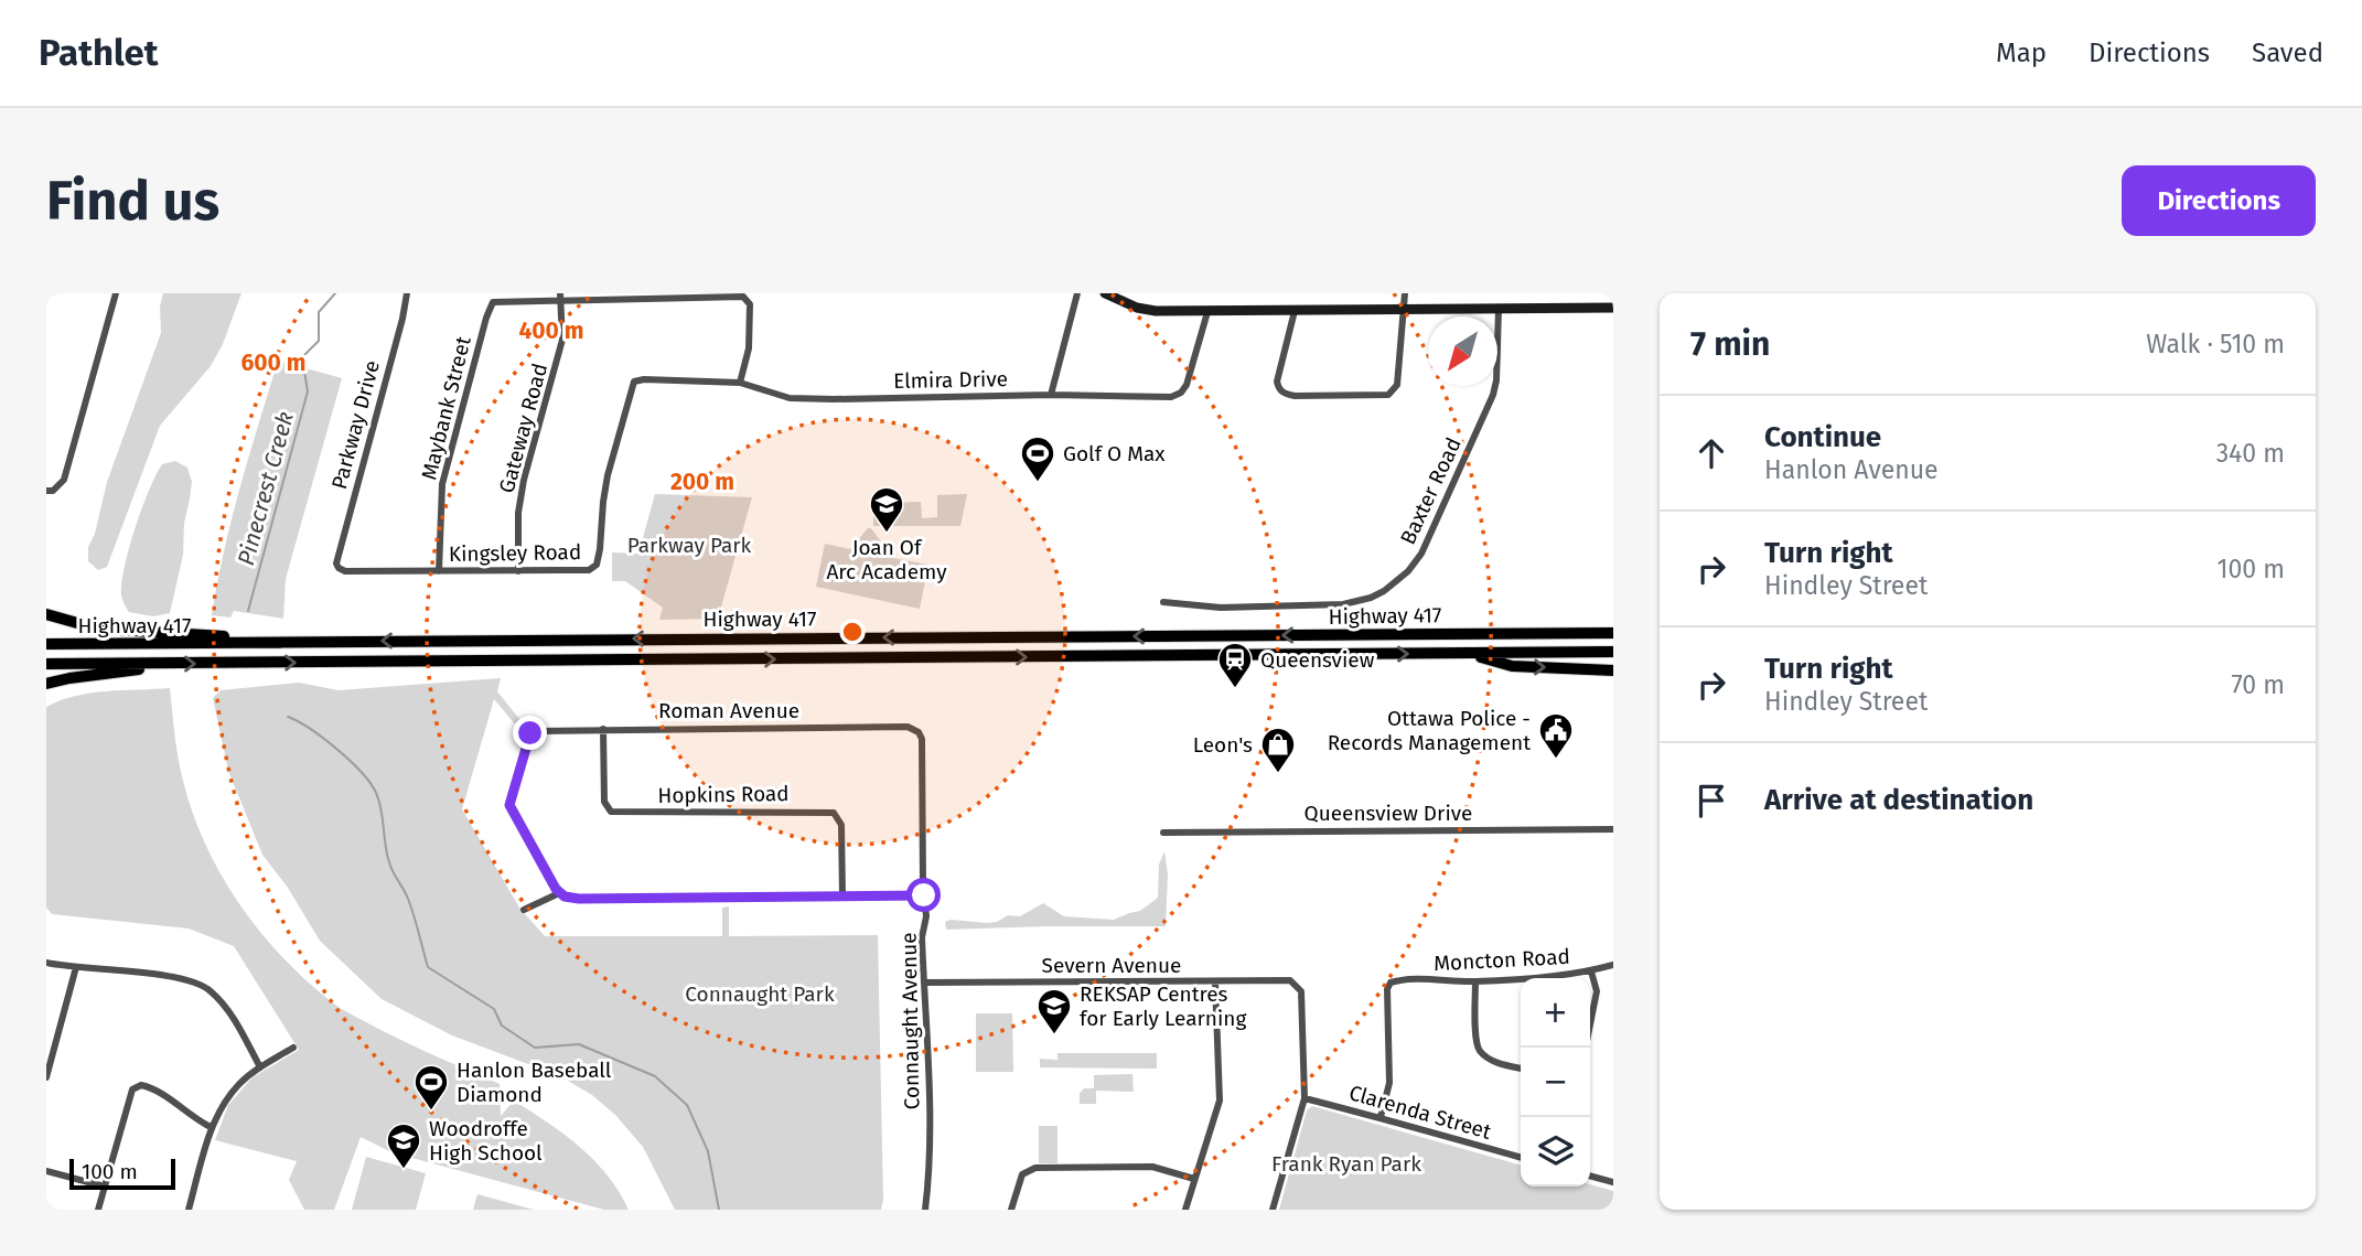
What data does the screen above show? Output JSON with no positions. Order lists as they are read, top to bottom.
{
  "streets": {
    "highway": ["Highway 417"],
    "street": [
      "Elmira Drive",
      "Maybank Street",
      "Parkway Drive",
      "Gateway Road",
      "Baxter Road",
      "Kingsley Road",
      "Roman Avenue",
      "Hopkins Road",
      "Queensview Drive",
      "Moncton Road",
      "Severn Avenue",
      "Connaught Avenue",
      "Clarenda Street"
    ]
  },
  "crossings": [
    ["Elmira Drive", "Kingsley Road"],
    ["Maybank Street", "Gateway Road"],
    ["Maybank Street", "Kingsley Road"],
    ["Parkway Drive", "Kingsley Road"],
    ["Gateway Road", "Kingsley Road"],
    ["Roman Avenue", "Hopkins Road"],
    ["Roman Avenue", "Connaught Avenue"],
    ["Moncton Road", "Clarenda Street"],
    ["Severn Avenue", "Connaught Avenue"],
    ["Severn Avenue", "Clarenda Street"]
  ],
  "water": ["Pinecrest Creek"],
  "parks": ["Parkway Park", "Connaught Park", "Frank Ryan Park"],
  "places": {
    "sports": ["Golf O Max", "Hanlon Baseball Diamond"],
    "school or university": ["Joan Of Arc Academy", "REKSAP Centres for Early Learning", "Woodroffe High School"],
    "station": ["Queensview"],
    "public building": ["Ottawa Police - Records Management"],
    "shop": ["Leon's"]
  },
  "scale_bar": "100 m",
  "north": "bottom left",
  "page": {
    "header": "Pathlet",
    "nav": ["Map", "Directions", "Saved"],
    "buttons": "Directions",
    "title": "Find us",
    "heading": ["7 min", "Walk · 510 m"],
    "list": [
      ["Continue", "Hanlon Avenue", "340 m"],
      ["Turn right", "Hindley Street", "100 m"],
      ["Turn right", "Hindley Street", "70 m"],
      "Arrive at destination"
    ],
    "map_buttons": ["+", "−"],
    "scale": "100 m"
  },
  "rings": ["400 m", "600 m", "200 m"]
}
